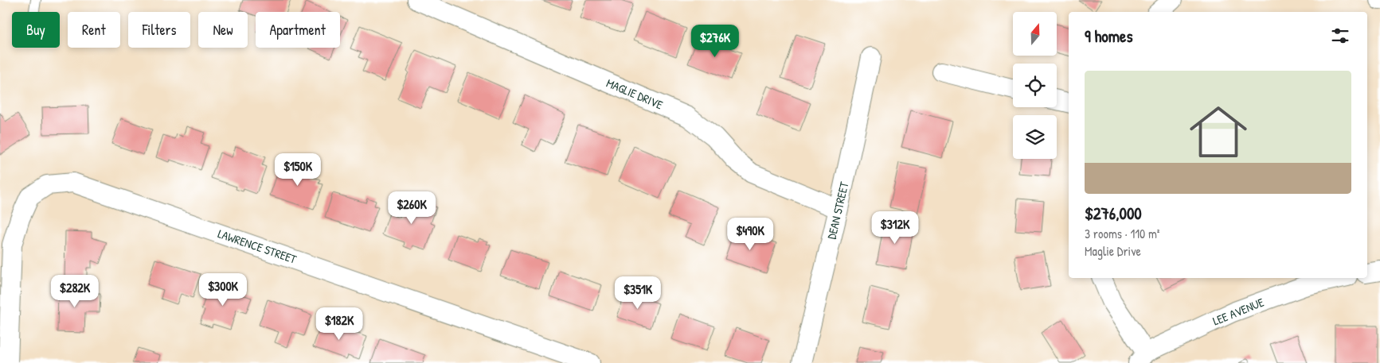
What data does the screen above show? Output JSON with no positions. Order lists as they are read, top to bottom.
{
  "streets": {
    "street": [
      "MAGLIE DRIVE",
      "DEAN STREET",
      "LAWRENCE STREET",
      "LEE AVENUE"
    ]
  },
  "crossings": [
    ["MAGLIE DRIVE", "DEAN STREET"]
  ],
  "north": "top",
  "page": {
    "chip": [
      "Buy",
      "Rent",
      "Filters",
      "New",
      "Apartment"
    ],
    "heading": "9 homes",
    "price": [
      "$276K",
      "$150K",
      "$260K",
      "$312K",
      "$490K",
      "$300K",
      "$282K",
      "$351K",
      "$182K"
    ],
    "list": [
      {
        "name": "$276,000",
        "note": "3 rooms · 110 m² · Maglie Drive"
      }
    ]
  }
}
